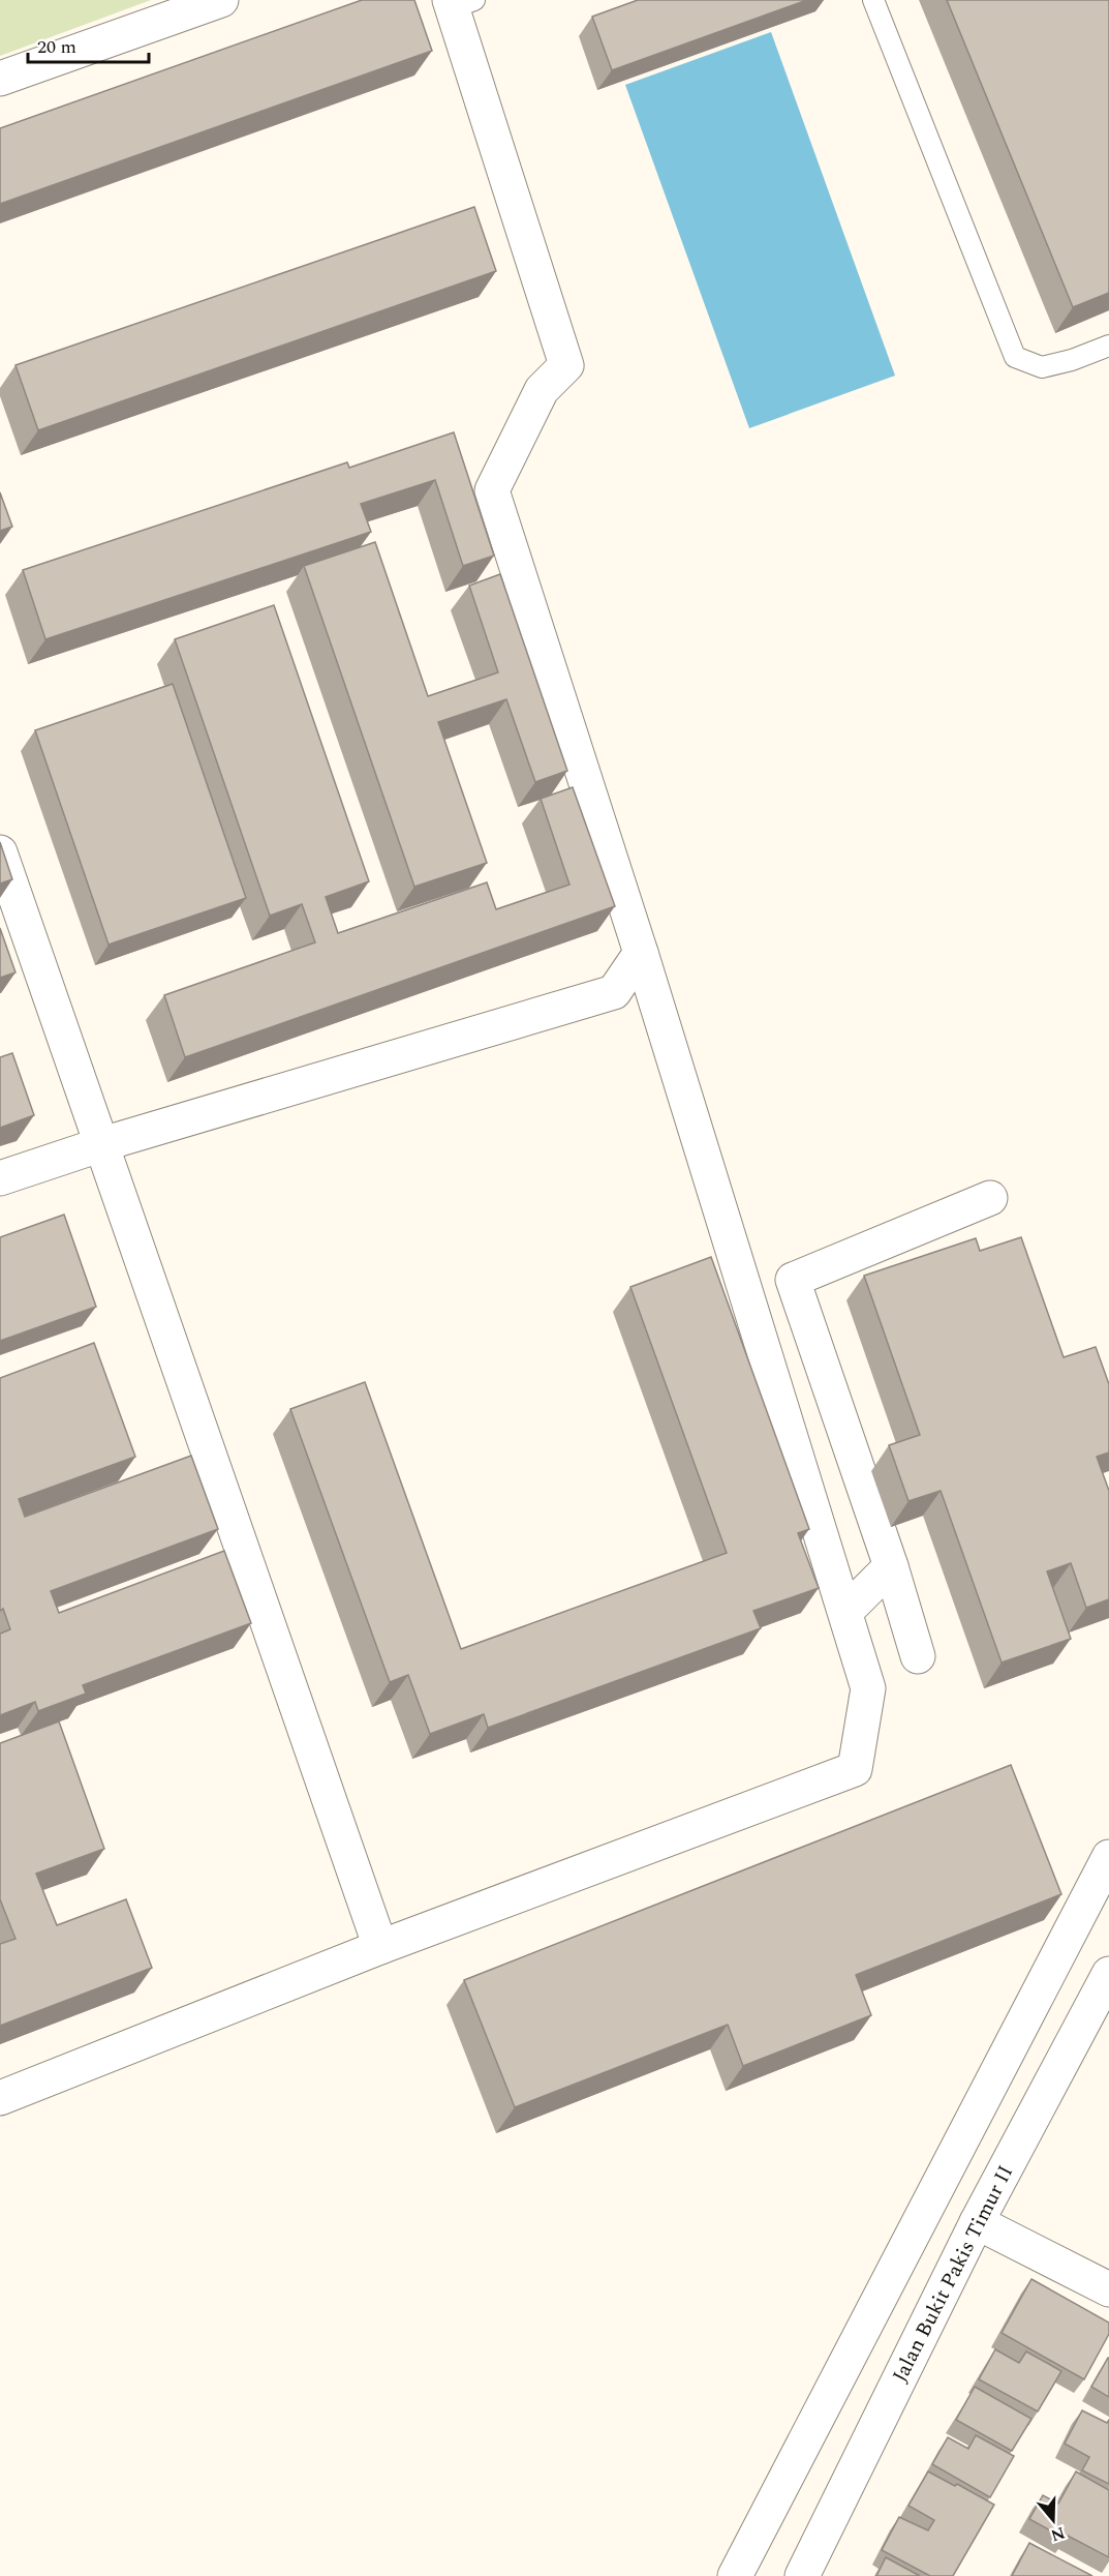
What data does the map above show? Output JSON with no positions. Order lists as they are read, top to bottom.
{
  "streets": {
    "street": ["Jalan Bukit Pakis Timur II"]
  },
  "scale_bar": "20 m",
  "north": "bottom"
}
